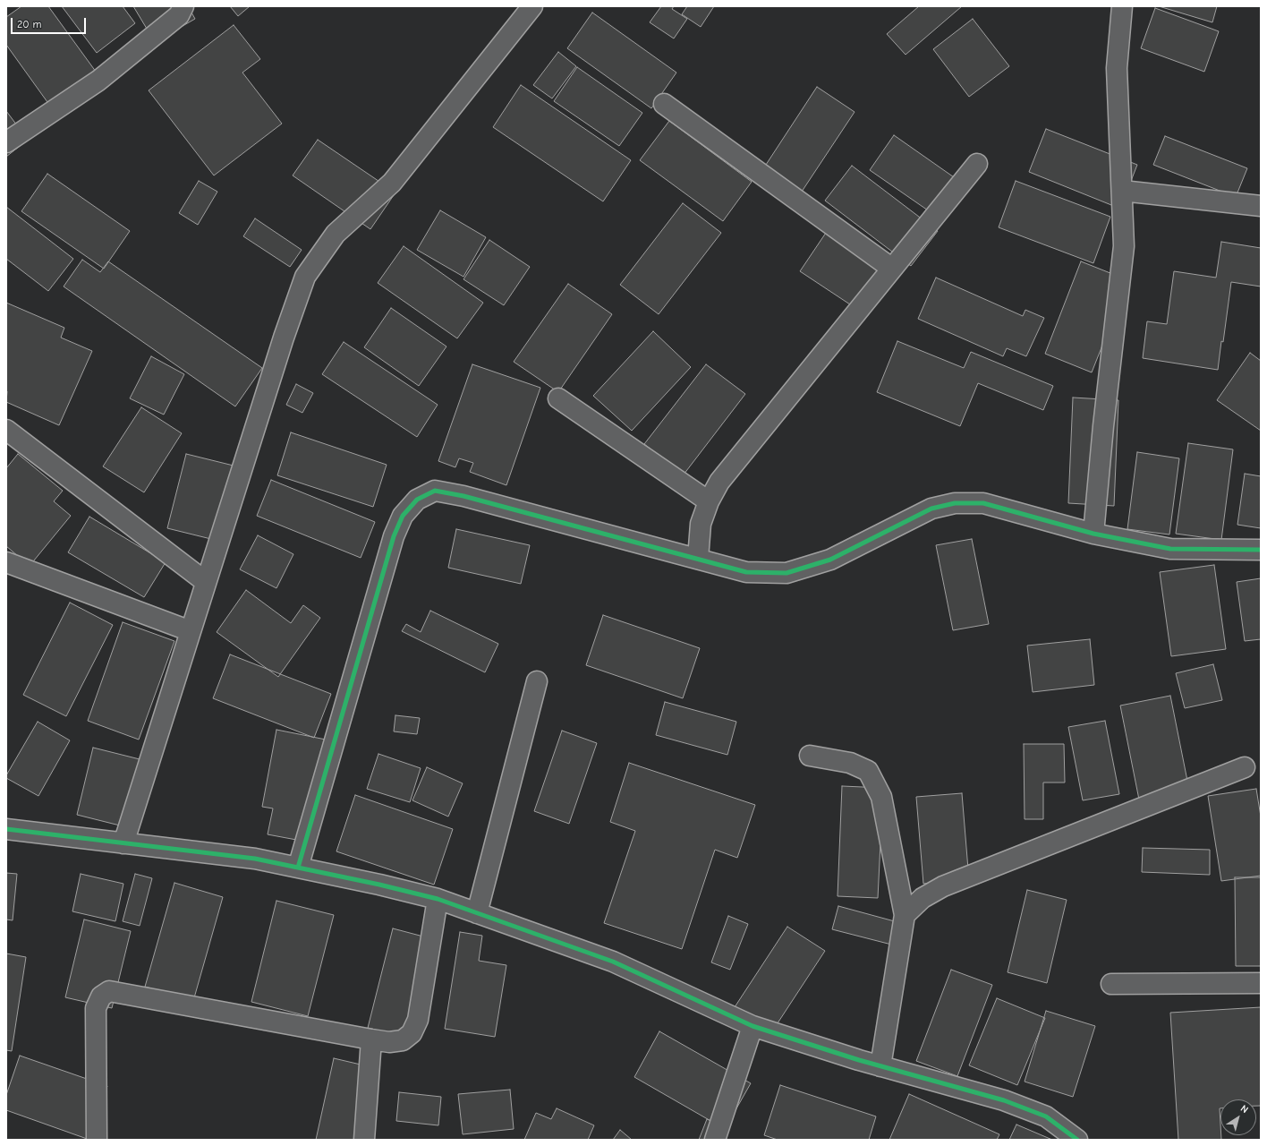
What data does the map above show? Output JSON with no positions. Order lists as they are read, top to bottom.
{
  "scale_bar": "20 m",
  "north": "top right"
}
